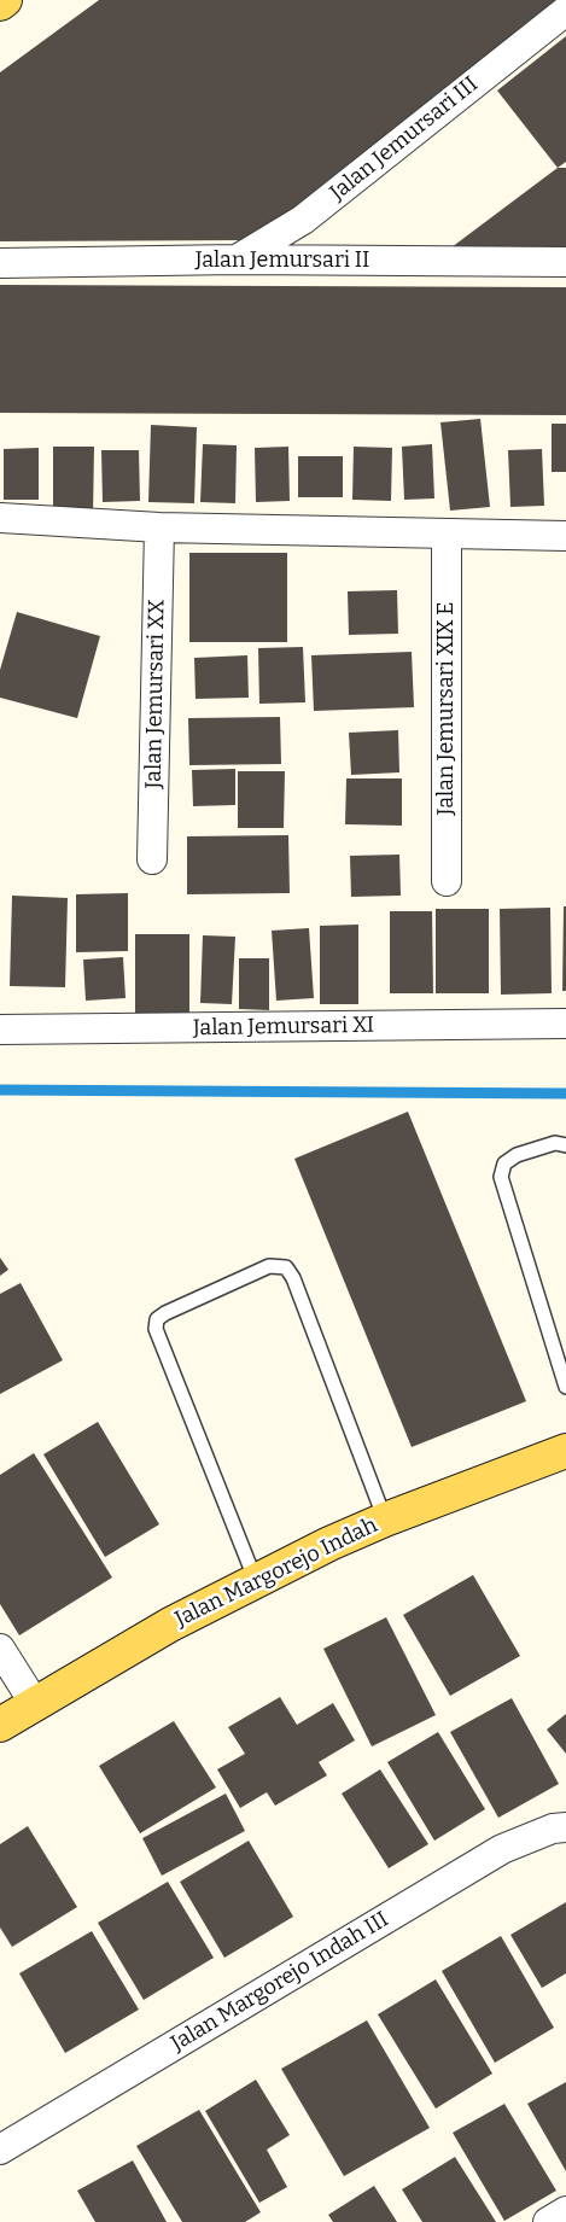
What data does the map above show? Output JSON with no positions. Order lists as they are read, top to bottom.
{
  "streets": {
    "main road": ["Jalan Margorejo Indah"],
    "street": [
      "Jalan Jemursari III",
      "Jalan Jemursari II",
      "Jalan Jemursari XX",
      "Jalan Jemursari XIX E",
      "Jalan Jemursari XI",
      "Jalan Margorejo Indah III"
    ]
  },
  "crossings": [
    ["Jalan Jemursari III", "Jalan Jemursari II"]
  ]
}
